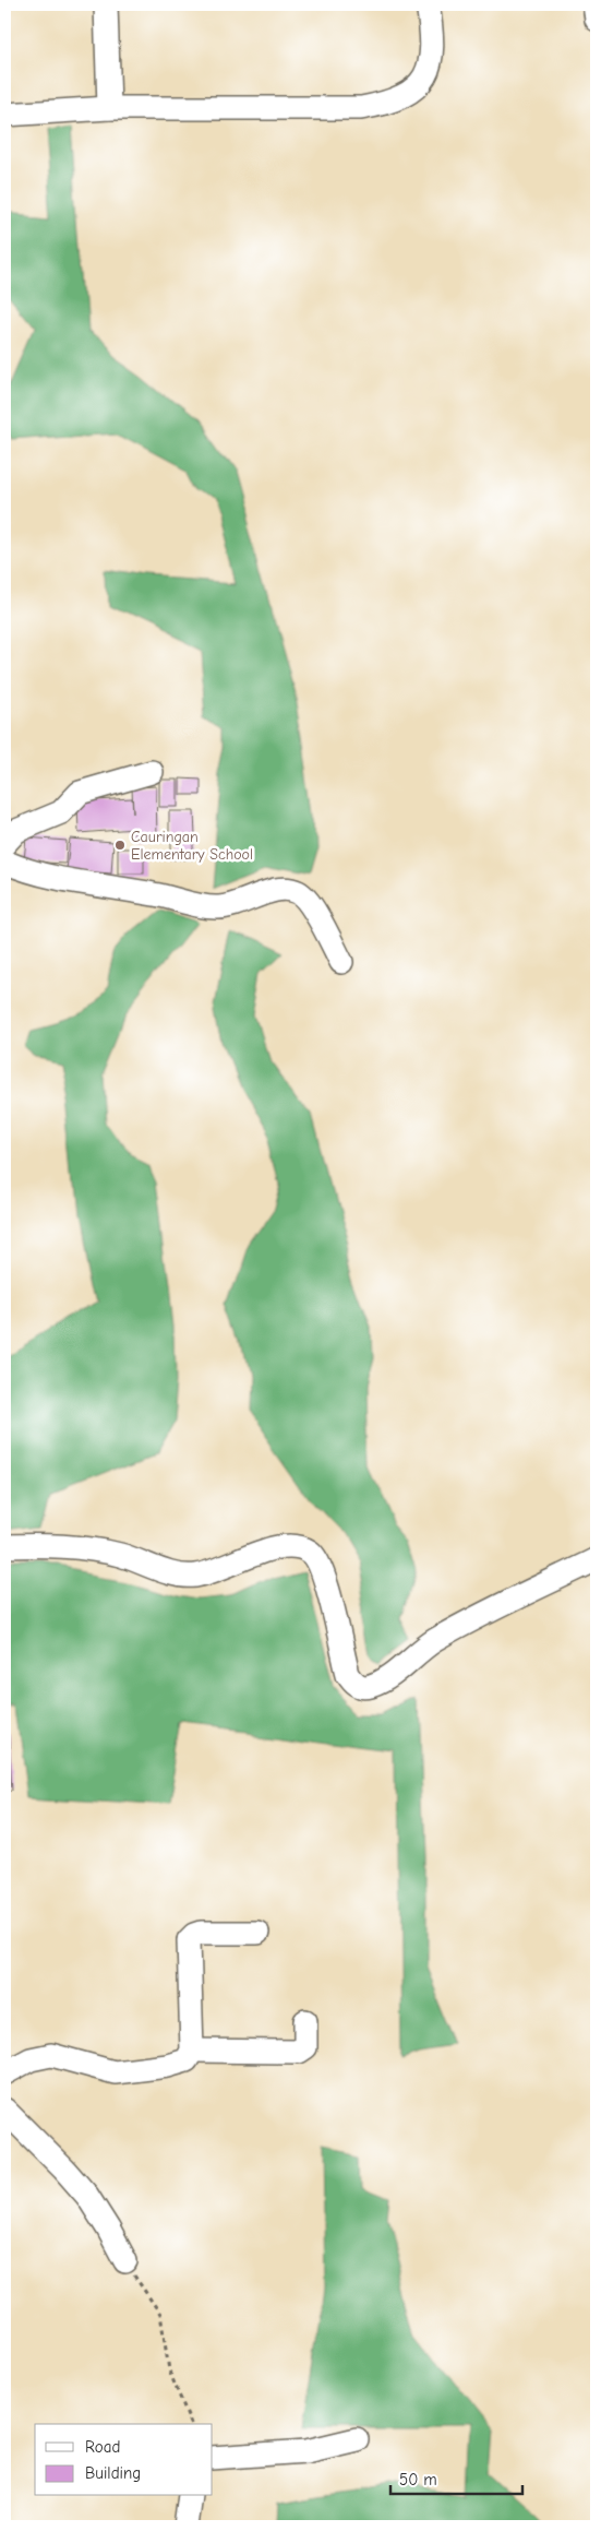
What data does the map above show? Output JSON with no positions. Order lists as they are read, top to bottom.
{
  "places": ["Cauringan Elementary School"],
  "legend": ["Road", "Building"],
  "scale_bar": "50 m"
}
